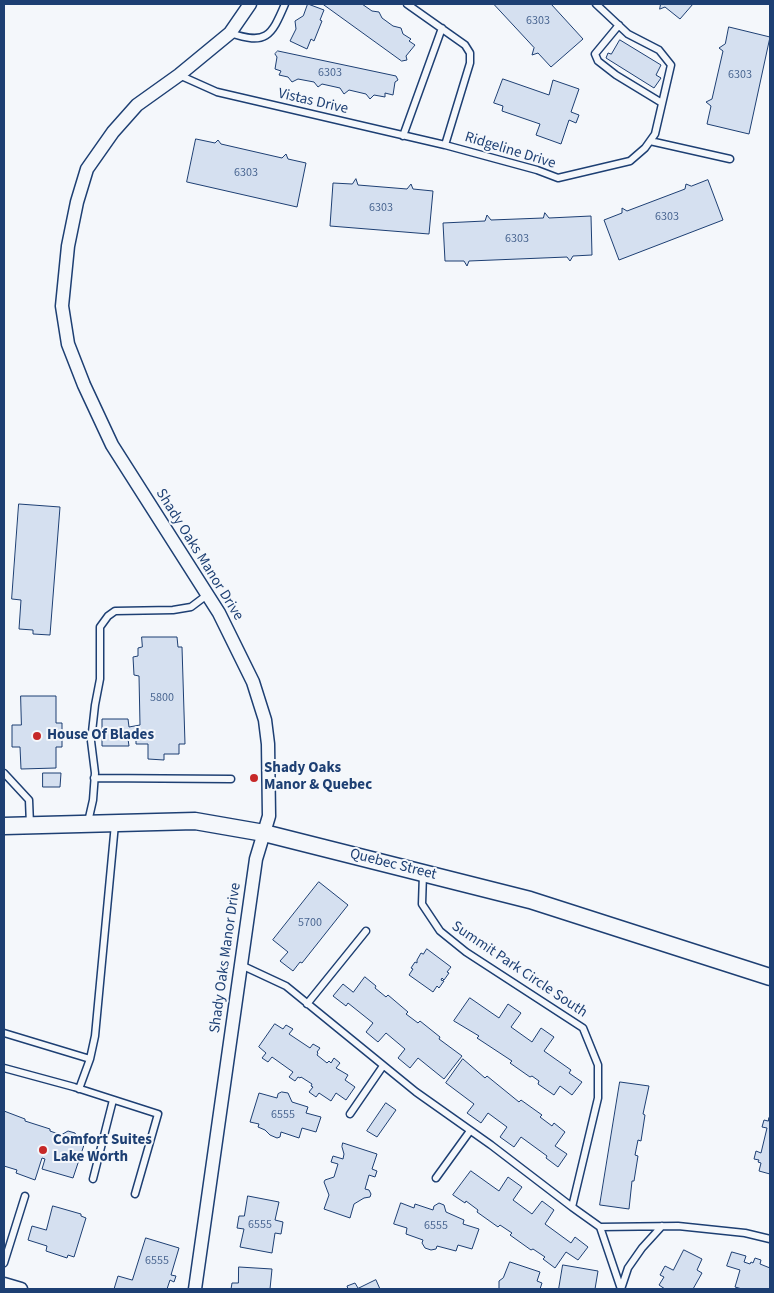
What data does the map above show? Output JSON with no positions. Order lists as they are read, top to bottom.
{
  "streets": {
    "street": ["Shady Oaks Manor Drive", "Quebec Street"],
    "lane": ["Vistas Drive", "Ridgeline Drive", "Summit Park Circle South"]
  },
  "crossings": [
    ["Vistas Drive", "Ridgeline Drive"],
    ["Vistas Drive", "Shady Oaks Manor Drive"],
    ["Shady Oaks Manor Drive", "Quebec Street"],
    ["Quebec Street", "Summit Park Circle South"]
  ],
  "places": ["House Of Blades", "Shady Oaks Manor & Quebec", "Comfort Suites Lake Worth"],
  "house_numbers": [
    "6303",
    "6303",
    "6303",
    "6303",
    "6303",
    "6303",
    "6303",
    "5800",
    "5700",
    "6555",
    "6555",
    "6555",
    "6555"
  ]
}
